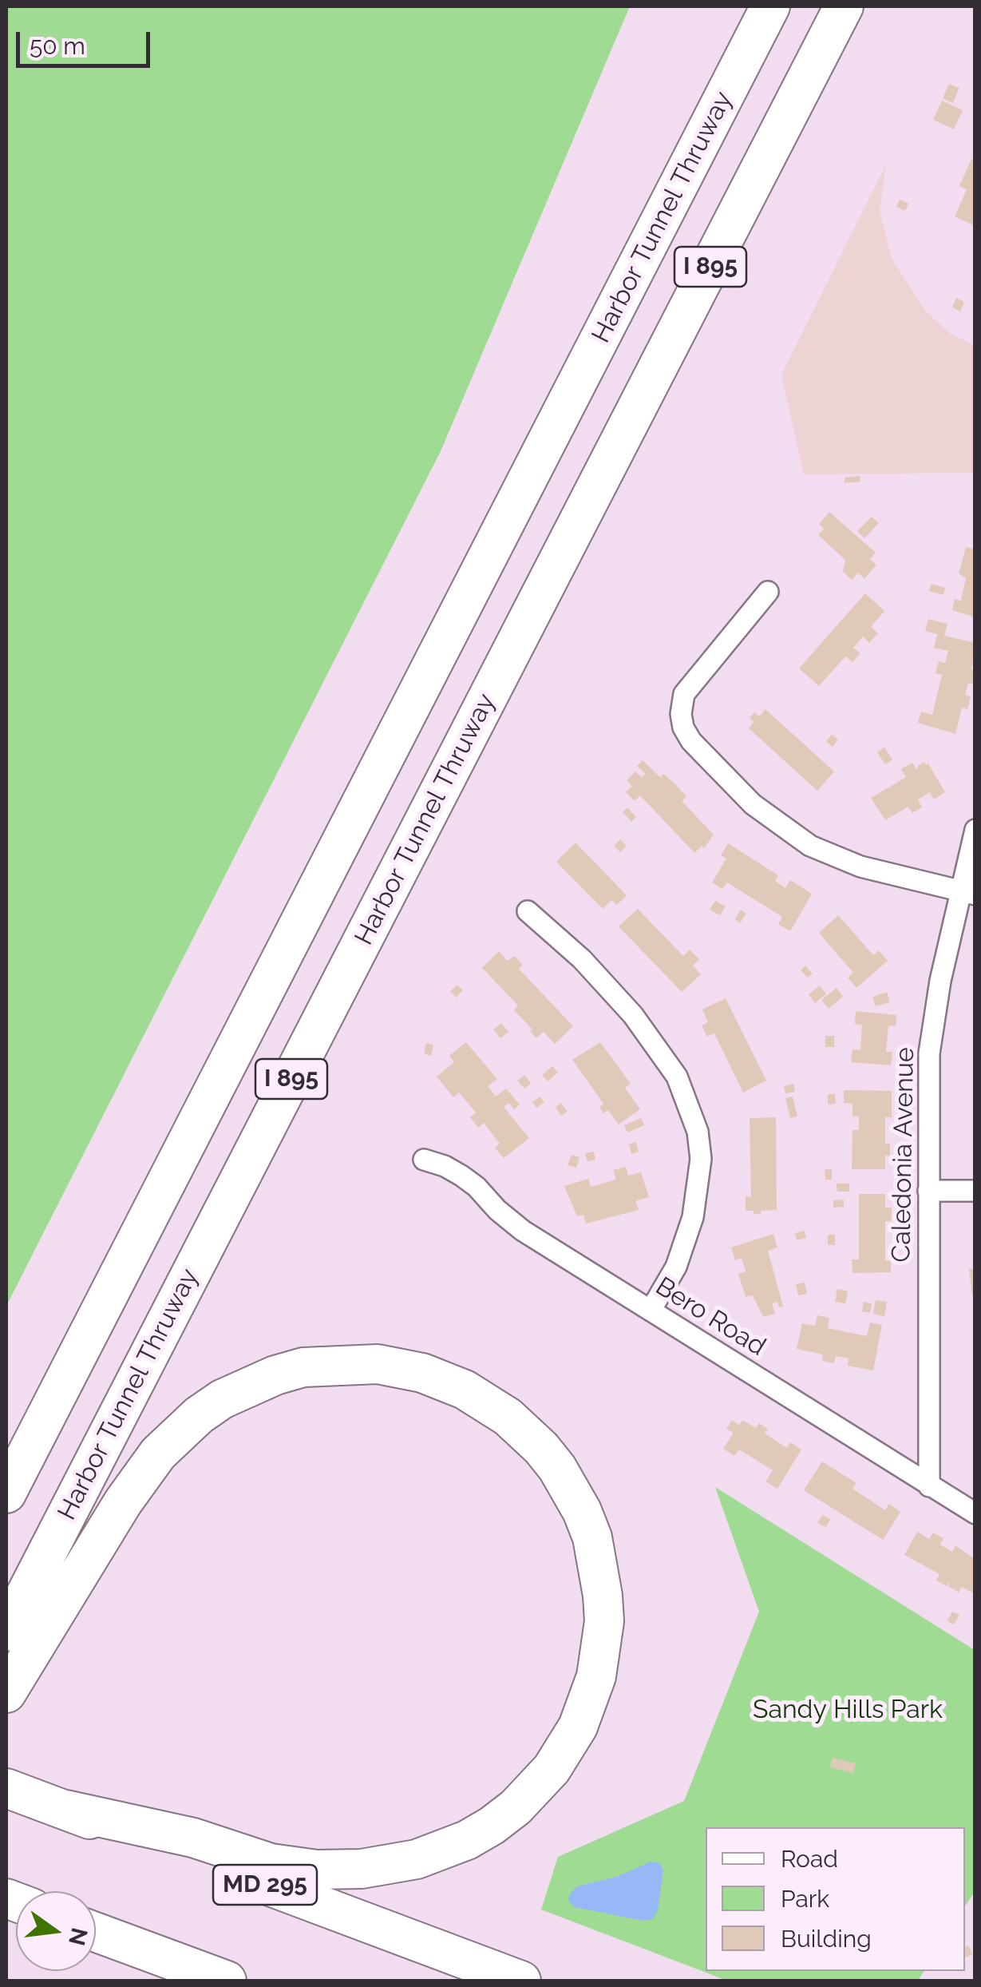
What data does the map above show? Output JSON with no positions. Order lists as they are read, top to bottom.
{
  "streets": {
    "highway": ["Harbor Tunnel Thruway", "I 895", "MD 295"],
    "street": ["Caledonia Avenue", "Bero Road"]
  },
  "crossings": [
    ["Caledonia Avenue", "Bero Road"]
  ],
  "parks": ["Sandy Hills Park"],
  "legend": ["Road", "Park", "Building"],
  "scale_bar": "50 m",
  "north": "right"
}
